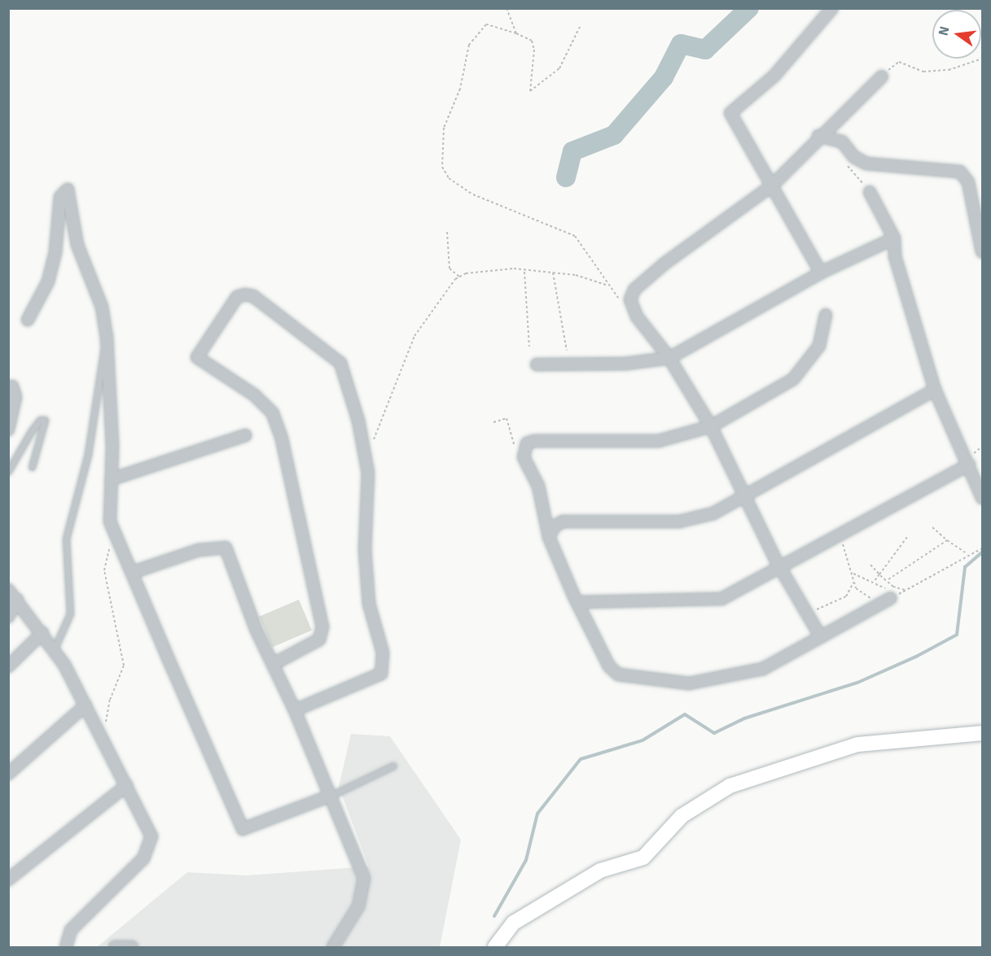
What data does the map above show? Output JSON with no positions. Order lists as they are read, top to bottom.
{
  "north": "left"
}
